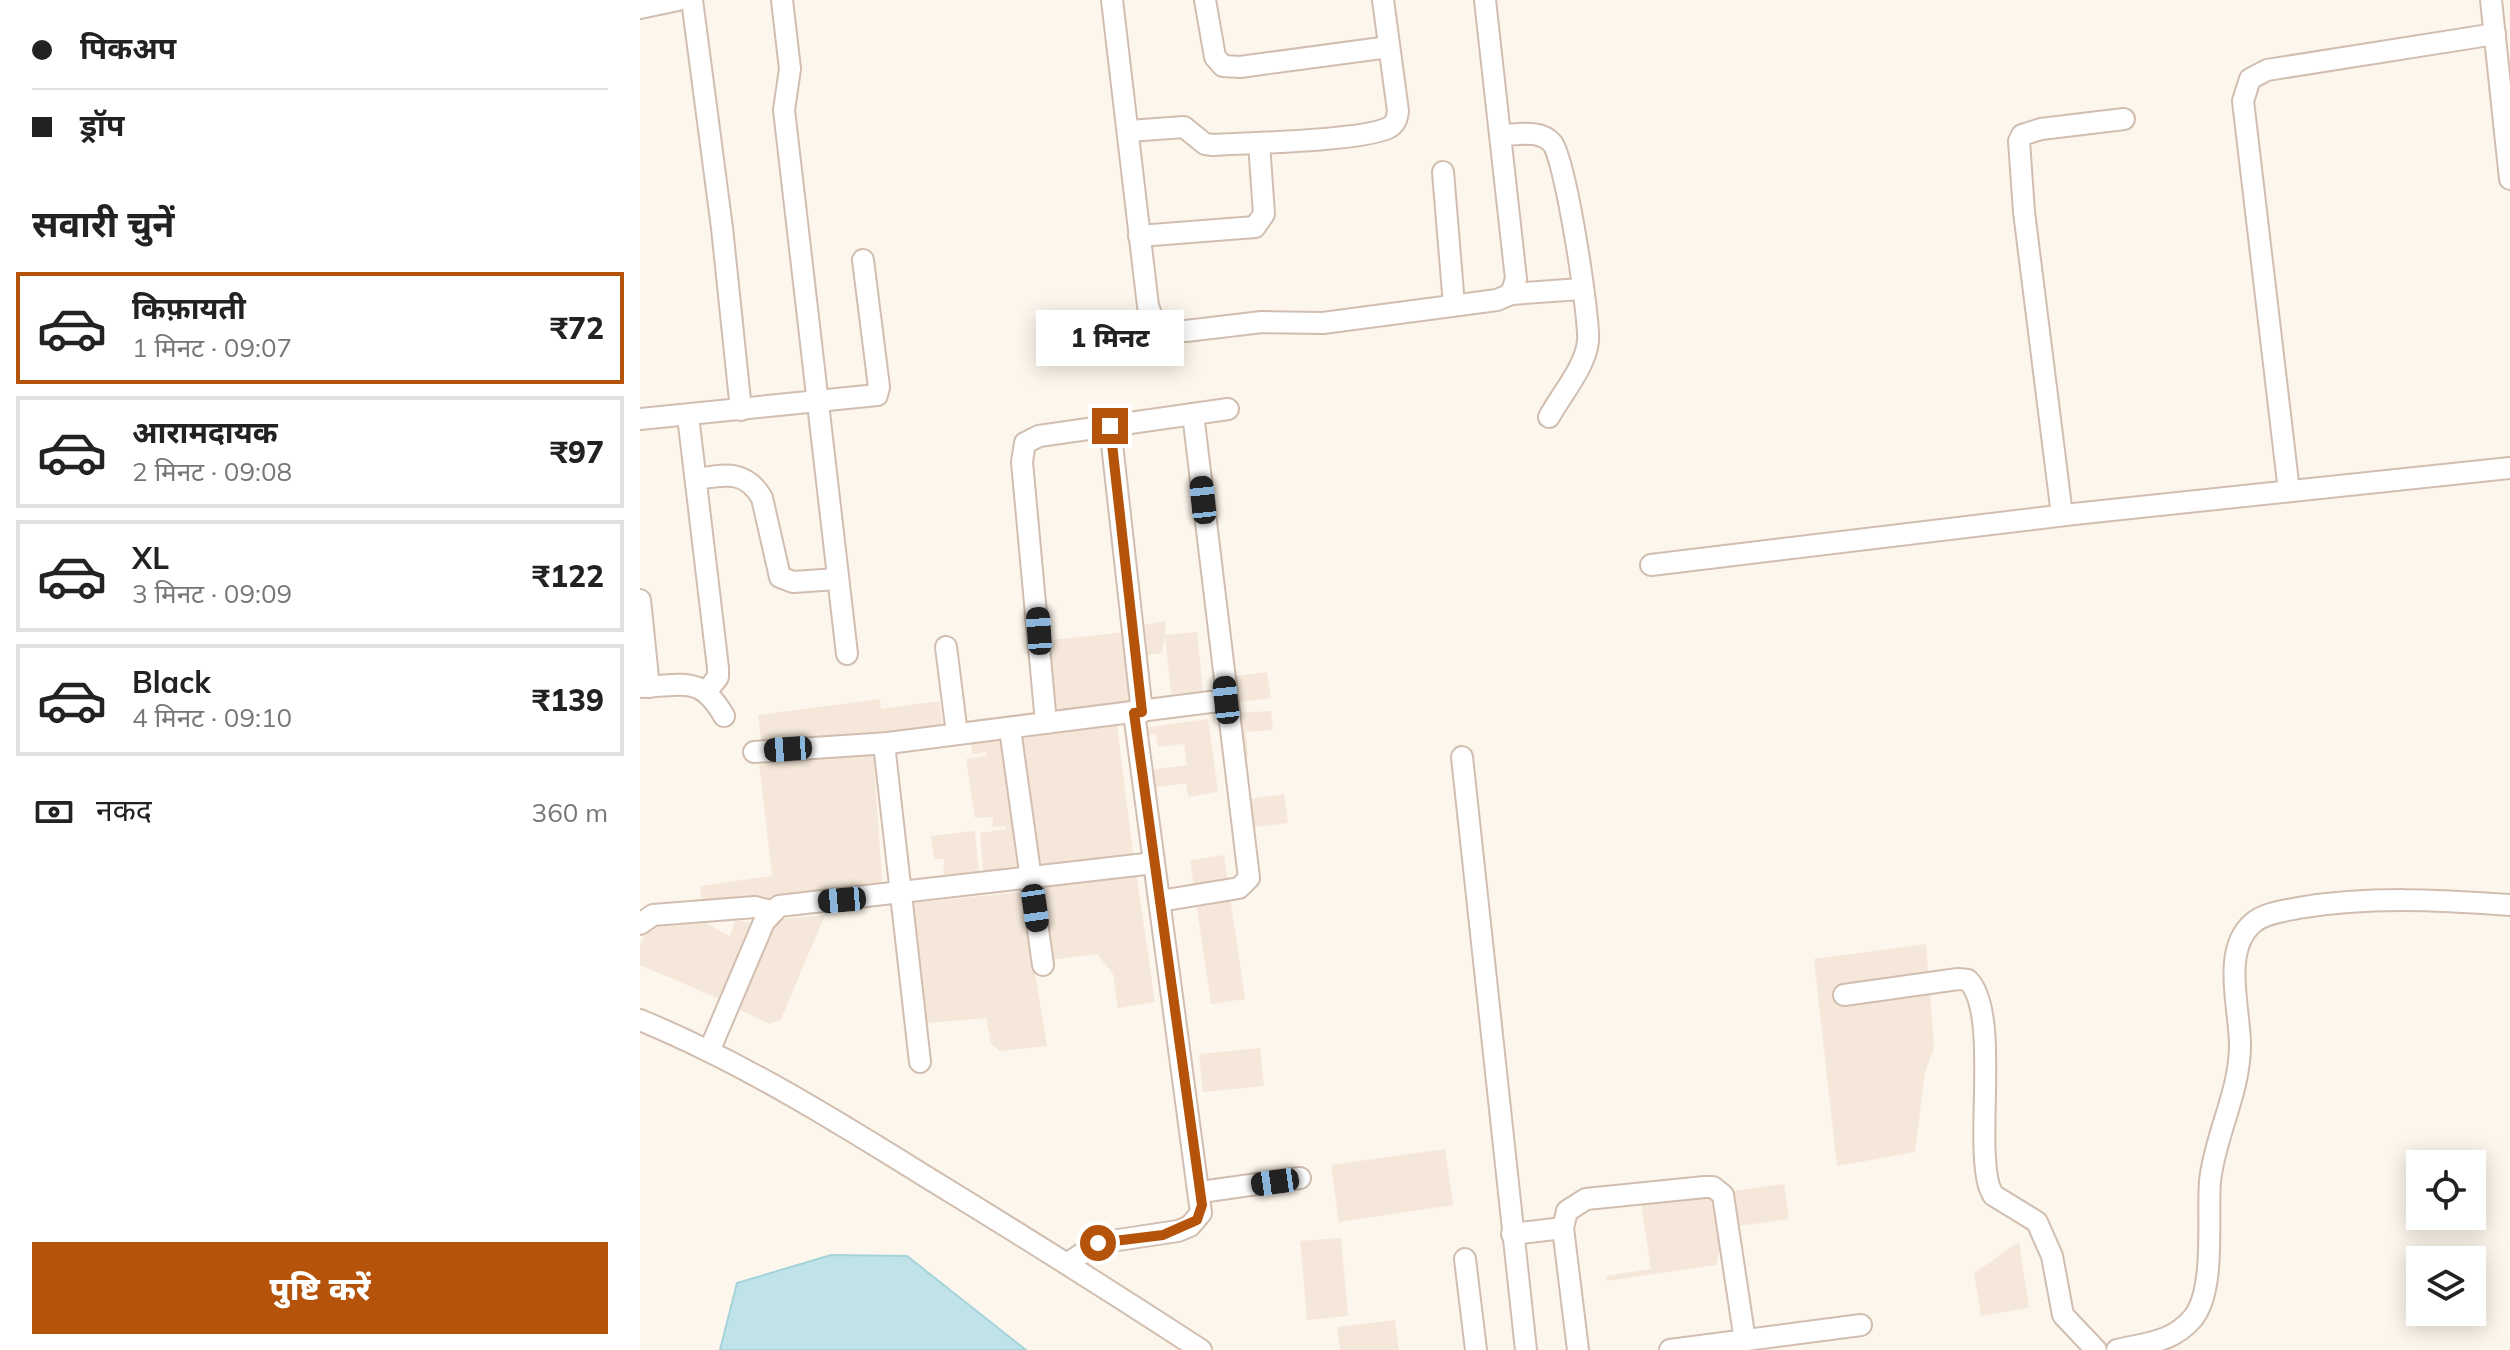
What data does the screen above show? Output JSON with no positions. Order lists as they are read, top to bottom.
{
  "page": {
    "banner": ["पिकअप", "ड्रॉप"],
    "heading": "सवारी चुनें",
    "list": [
      {
        "name": "किफ़ायती",
        "note": "1 मिनट · 09:07",
        "value": "₹72"
      },
      {
        "name": "आरामदायक",
        "note": "2 मिनट · 09:08",
        "value": "₹97"
      },
      {
        "name": "XL",
        "note": "3 मिनट · 09:09",
        "value": "₹122"
      },
      {
        "name": "Black",
        "note": "4 मिनट · 09:10",
        "value": "₹139"
      }
    ],
    "bubble": "1 मिनट",
    "pay": ["नकद", "360 m"],
    "buttons": "पुष्टि करें"
  }
}
